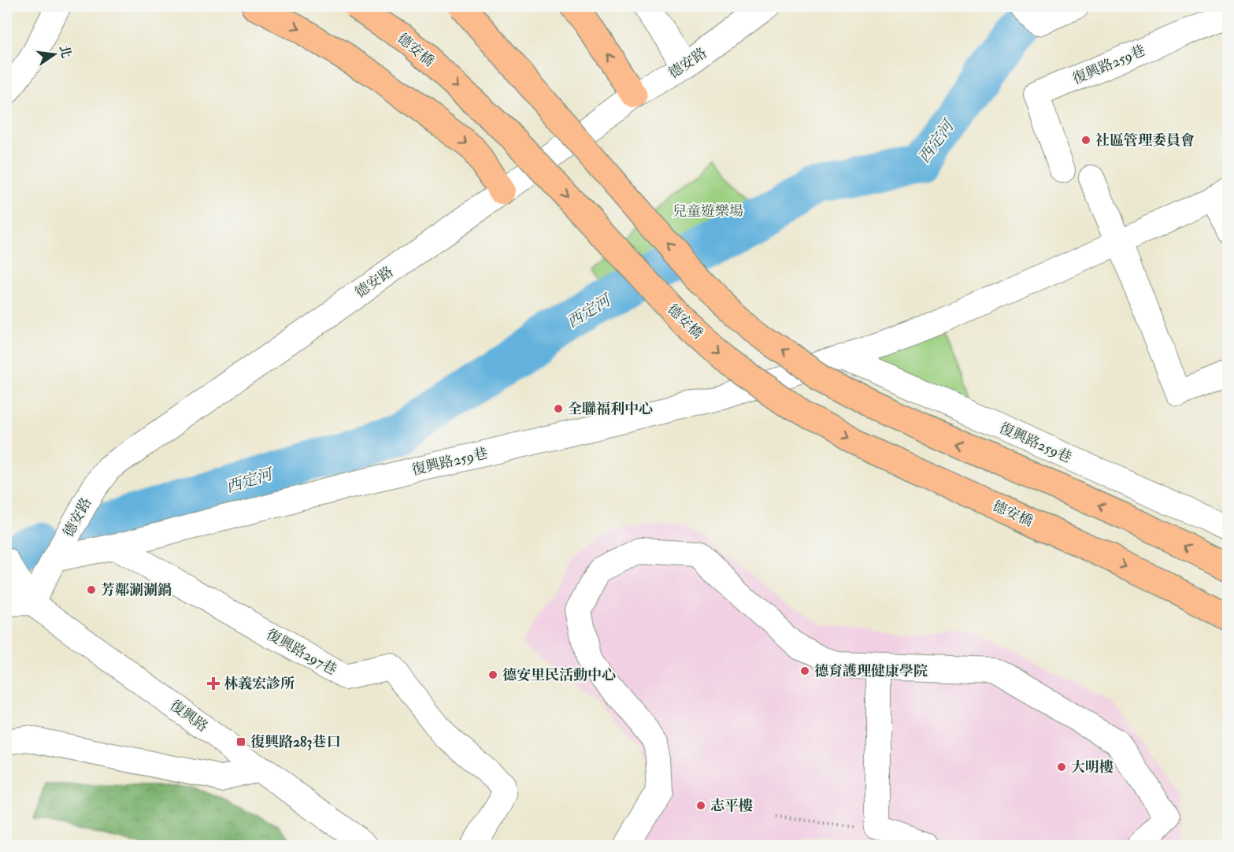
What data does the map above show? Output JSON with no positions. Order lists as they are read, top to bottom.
{
  "streets": {
    "main road": ["德安橋"],
    "street": [
      "德安路",
      "復興路259巷",
      "復興路297巷",
      "復興路"
    ]
  },
  "crossings": [
    ["德安路", "復興路259巷"],
    ["德安路", "復興路"],
    ["復興路259巷", "復興路297巷"]
  ],
  "water": ["西定河"],
  "parks": ["兒童遊樂場"],
  "places": {
    "other": [
      "社區管理委員會",
      "全聯福利中心",
      "芳鄰涮涮鍋",
      "德育護理健康學院",
      "德安里民活動中心",
      "大明樓",
      "志平樓"
    ],
    "health": ["林義宏診所"],
    "transit": ["復興路283巷口"]
  },
  "north": "right"
}
